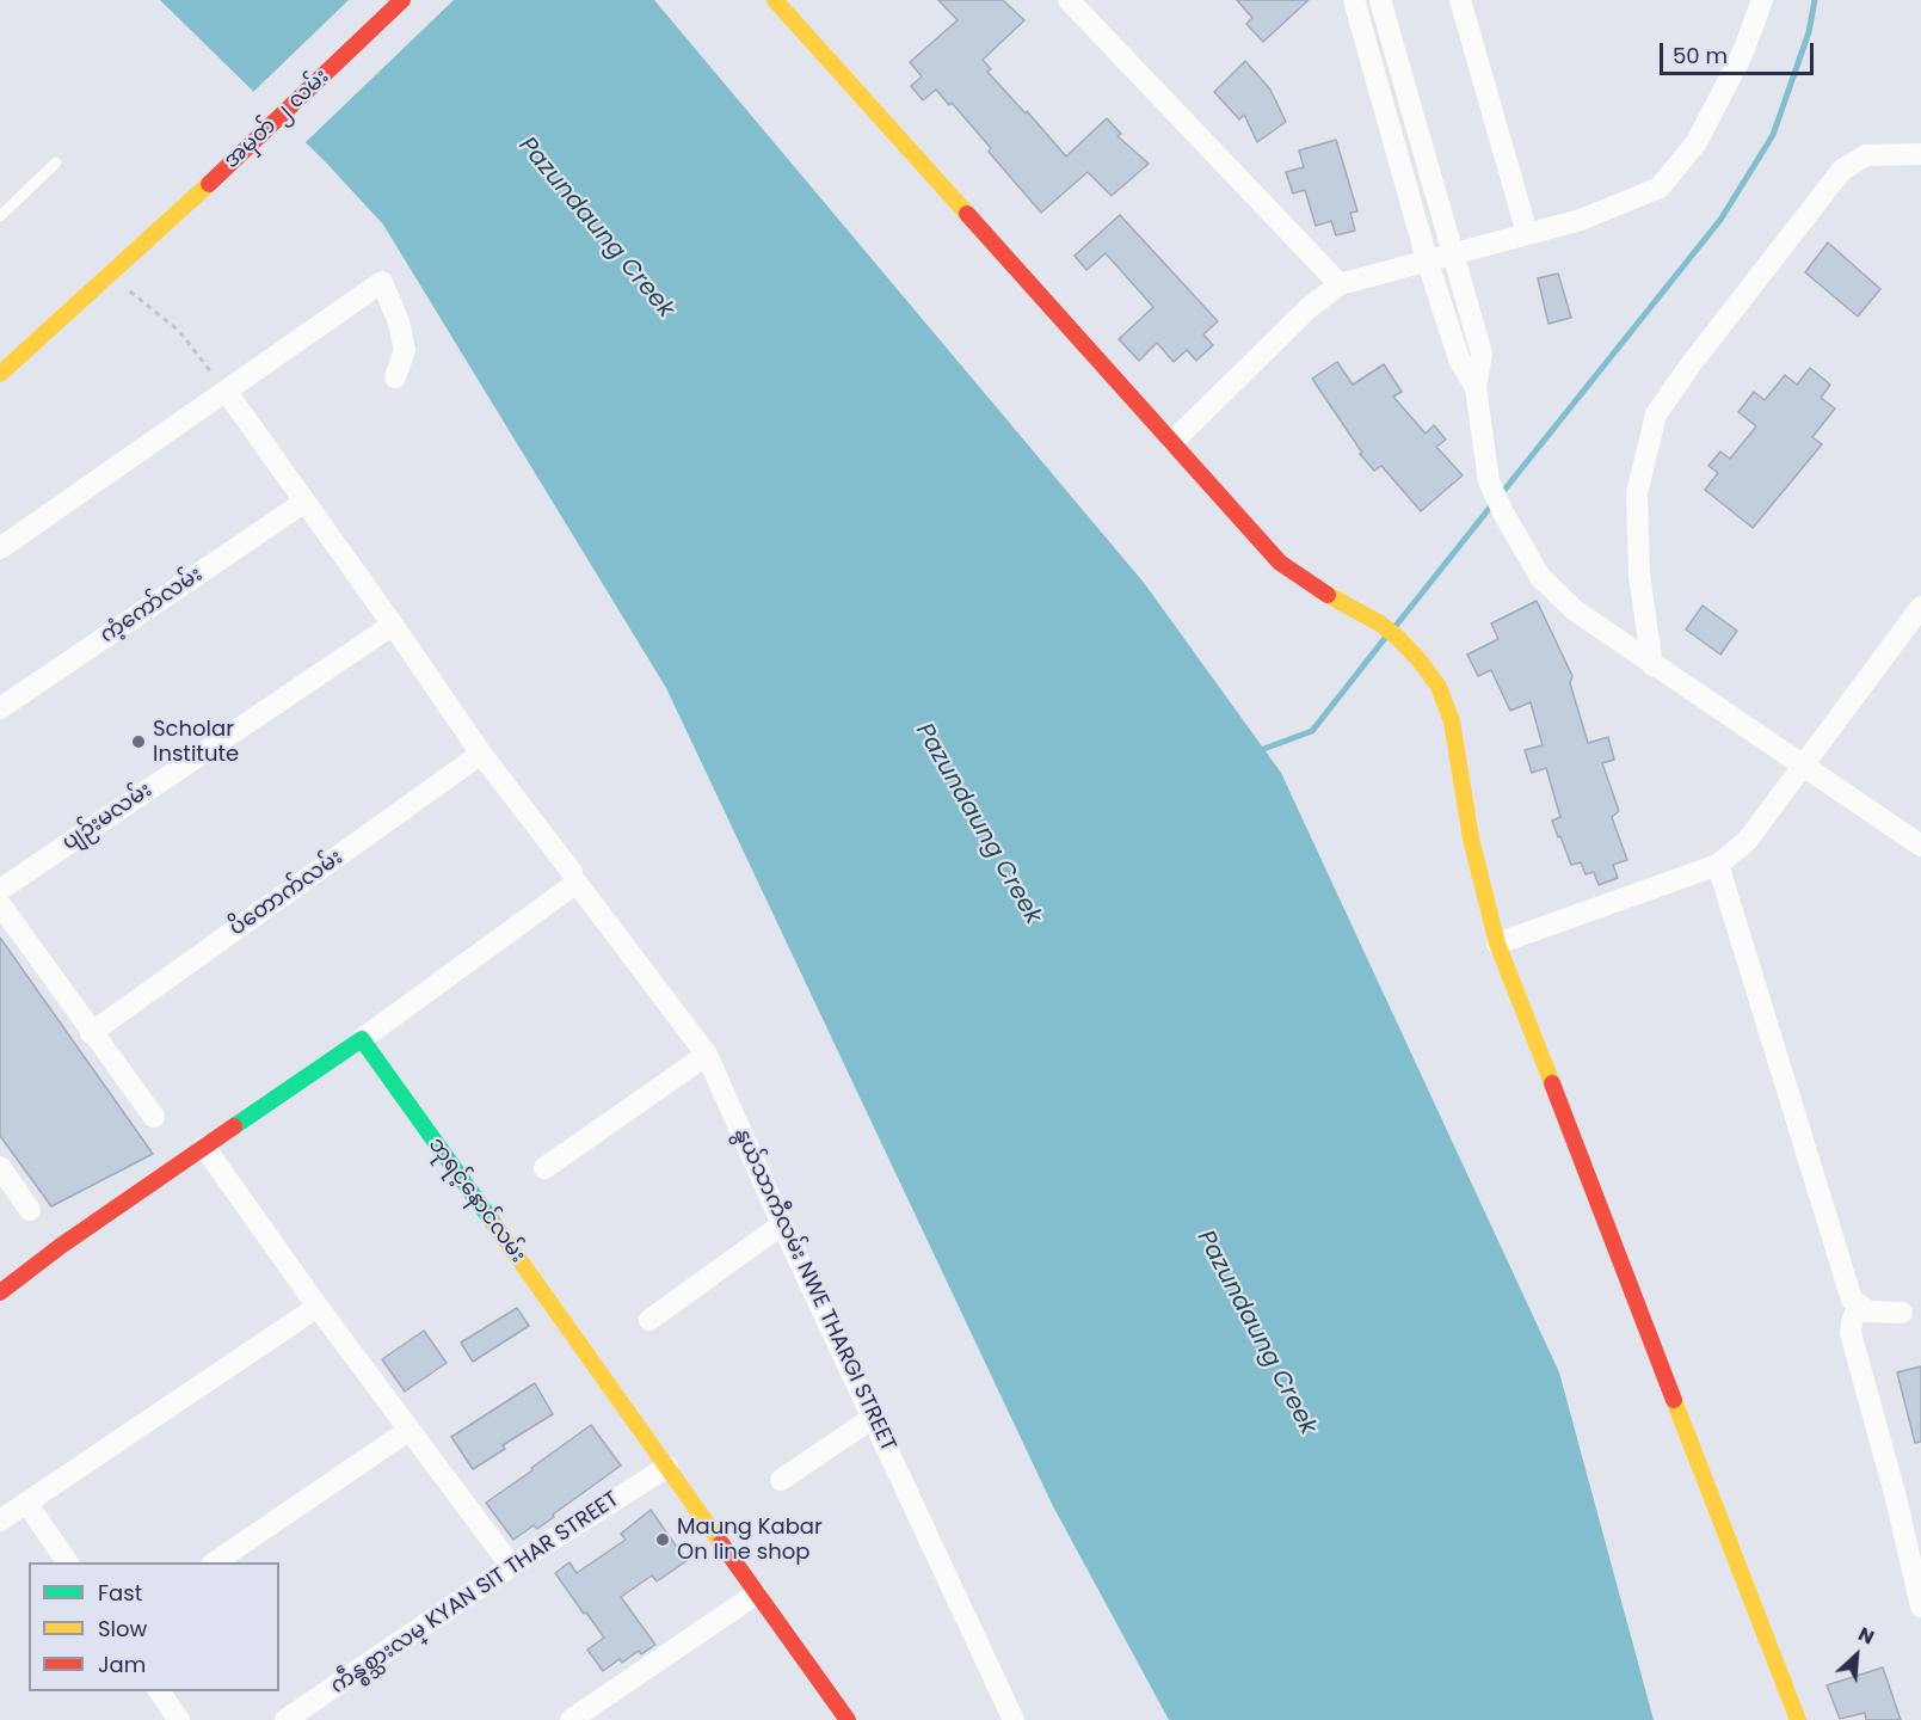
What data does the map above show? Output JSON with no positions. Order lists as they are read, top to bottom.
{
  "streets": {
    "street": [
      "အမှတ် ၂ လမ်း",
      "ကံ့ကော်လမ်း",
      "ပျဉ်းမလမ်း",
      "ပိတောက်လမ်း",
      "ဘုရင့်နောင်လမ်း",
      "နွယ်သာကီလမ်း NWE THARGI STREET",
      "ကဵန္စစ္သားလမ္ KYAN SIT THAR STREET"
    ]
  },
  "crossings": [
    ["ကံ့ကော်လမ်း", "နွယ်သာကီလမ်း NWE THARGI STREET"],
    ["ပျဉ်းမလမ်း", "နွယ်သာကီလမ်း NWE THARGI STREET"],
    ["ပိတောက်လမ်း", "နွယ်သာကီလမ်း NWE THARGI STREET"],
    ["ဘုရင့်နောင်လမ်း", "ကဵန္စစ္သားလမ္ KYAN SIT THAR STREET"]
  ],
  "water": ["Pazundaung Creek"],
  "places": ["Scholar Institute", "Maung Kabar On line shop"],
  "legend": ["Fast", "Slow", "Jam"],
  "scale_bar": "50 m",
  "north": "top right"
}
